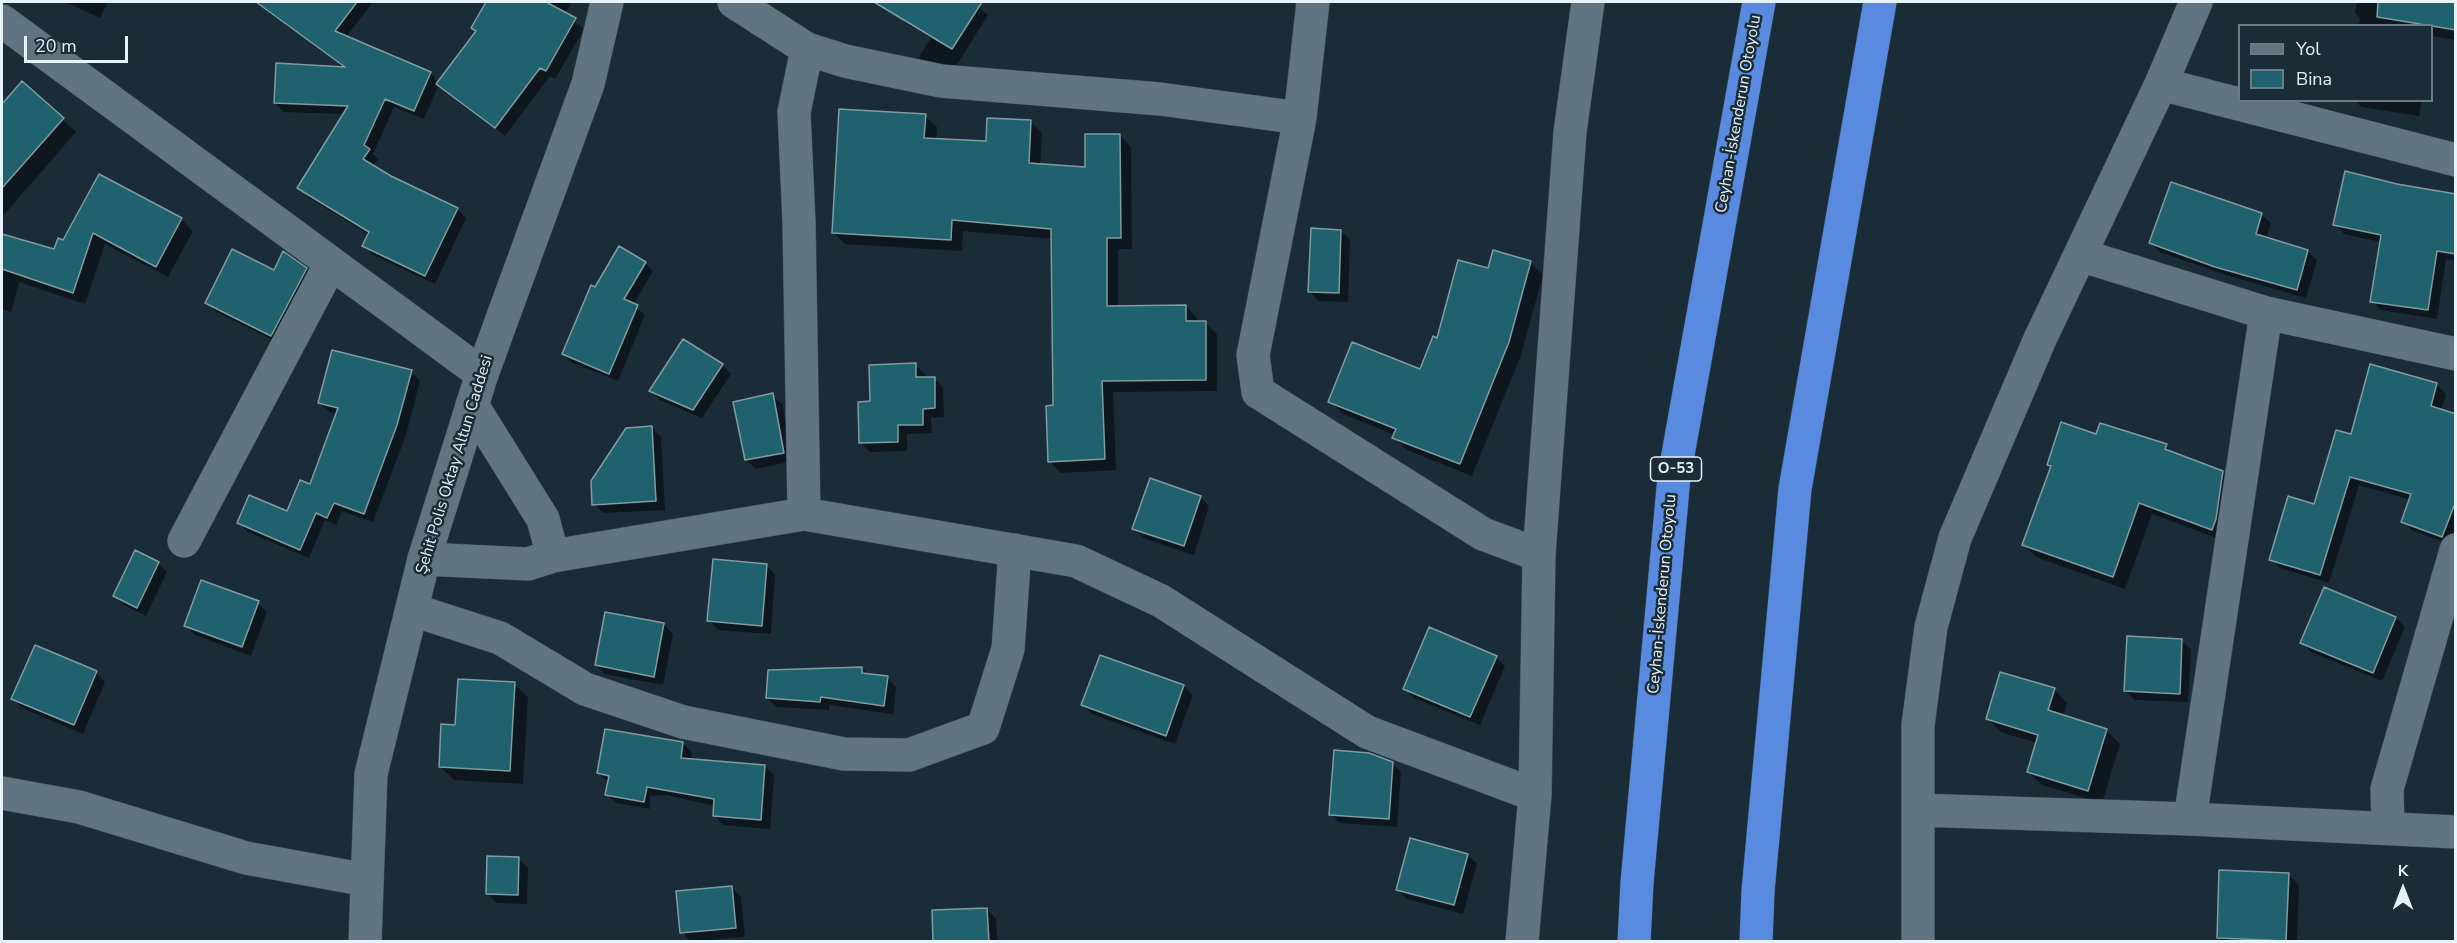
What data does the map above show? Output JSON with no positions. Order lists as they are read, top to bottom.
{
  "streets": {
    "highway": ["Ceyhan-İskenderun Otoyolu", "O-53"],
    "street": ["Şehit Polis Oktay Altun Caddesi"]
  },
  "legend": ["Yol", "Bina"],
  "scale_bar": "20 m",
  "north": "top"
}
